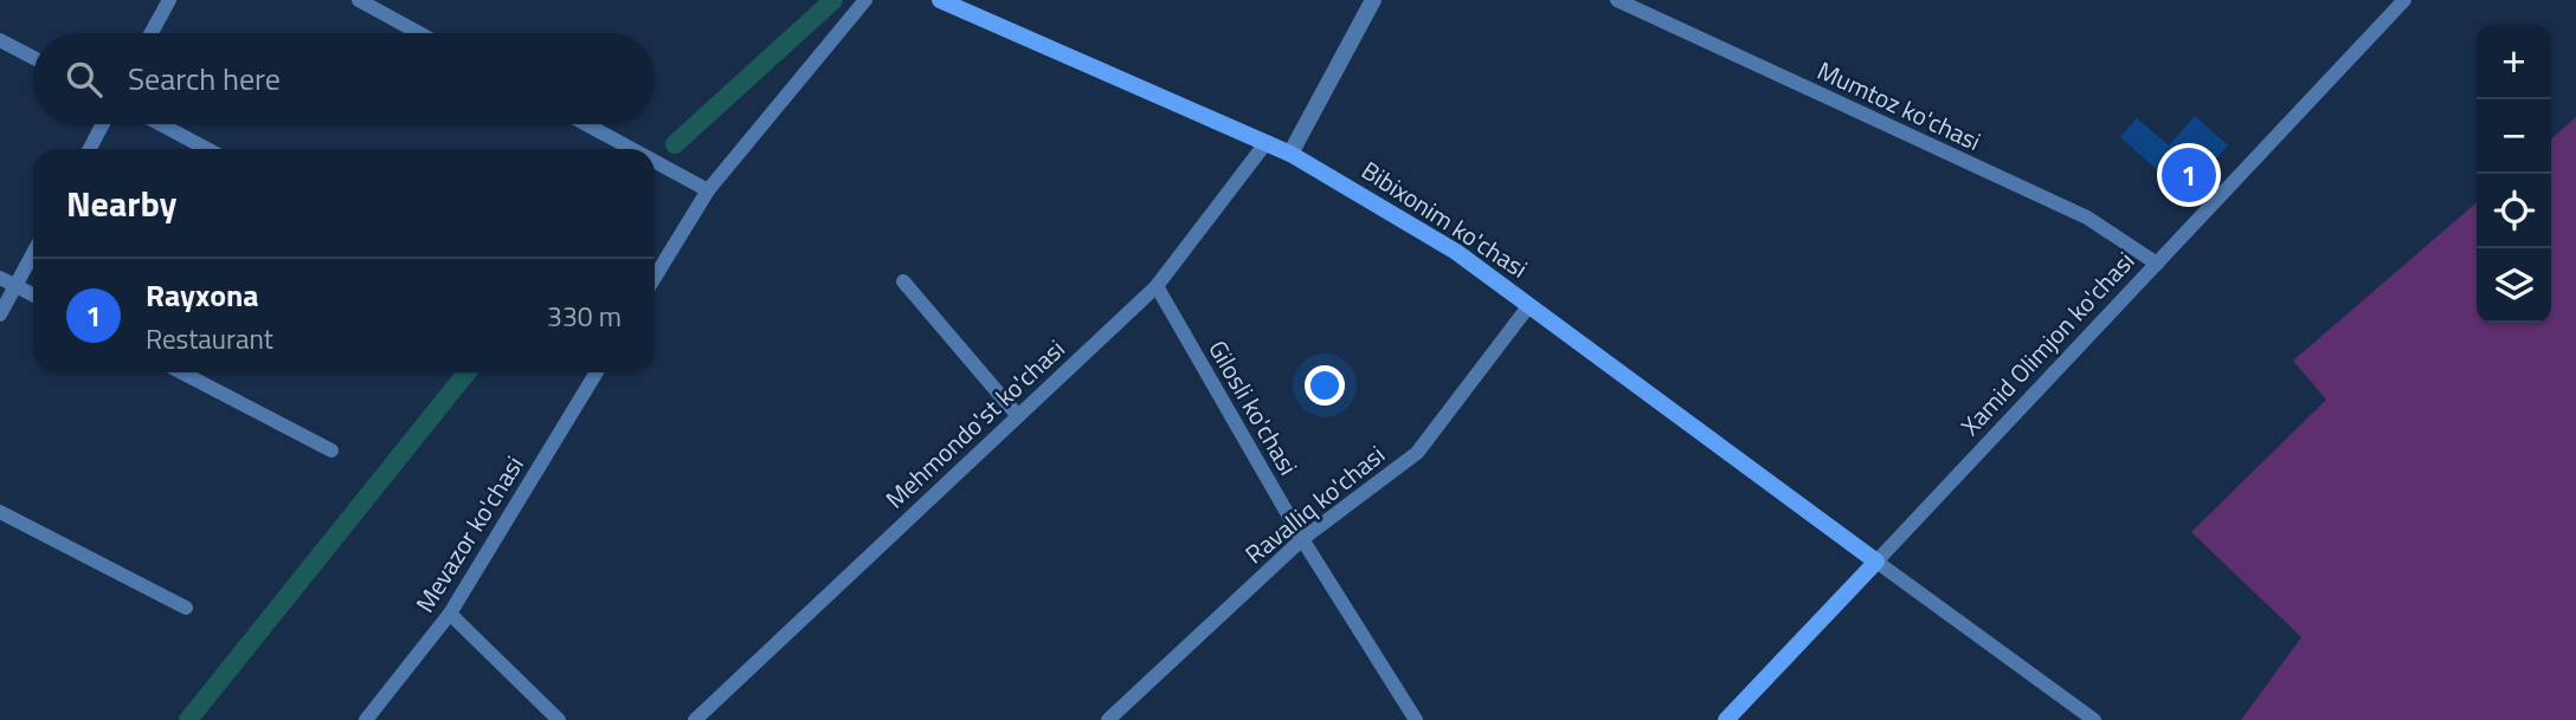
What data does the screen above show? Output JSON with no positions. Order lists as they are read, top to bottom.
{
  "streets": {
    "main road": ["Bibixonim ko'chasi", "Xamid Olimjon ko'chasi"],
    "street": [
      "Mumtoz ko'chasi",
      "Gilosli ko'chasi",
      "Mehmondo'st ko'chasi",
      "Ravalliq ko'chasi",
      "Mevazor ko'chasi"
    ]
  },
  "crossings": [
    ["Mumtoz ko'chasi", "Xamid Olimjon ko'chasi"],
    ["Bibixonim ko'chasi", "Xamid Olimjon ko'chasi"],
    ["Bibixonim ko'chasi", "Mehmondo'st ko'chasi"],
    ["Bibixonim ko'chasi", "Ravalliq ko'chasi"],
    ["Gilosli ko'chasi", "Mehmondo'st ko'chasi"],
    ["Gilosli ko'chasi", "Ravalliq ko'chasi"]
  ],
  "page": {
    "map_buttons": ["+", "−"],
    "search": "Search here",
    "pins": "1",
    "heading": "Nearby",
    "list": [
      {
        "mark": "1",
        "name": "Rayxona",
        "note": "Restaurant",
        "value": "330 m"
      }
    ]
  }
}
